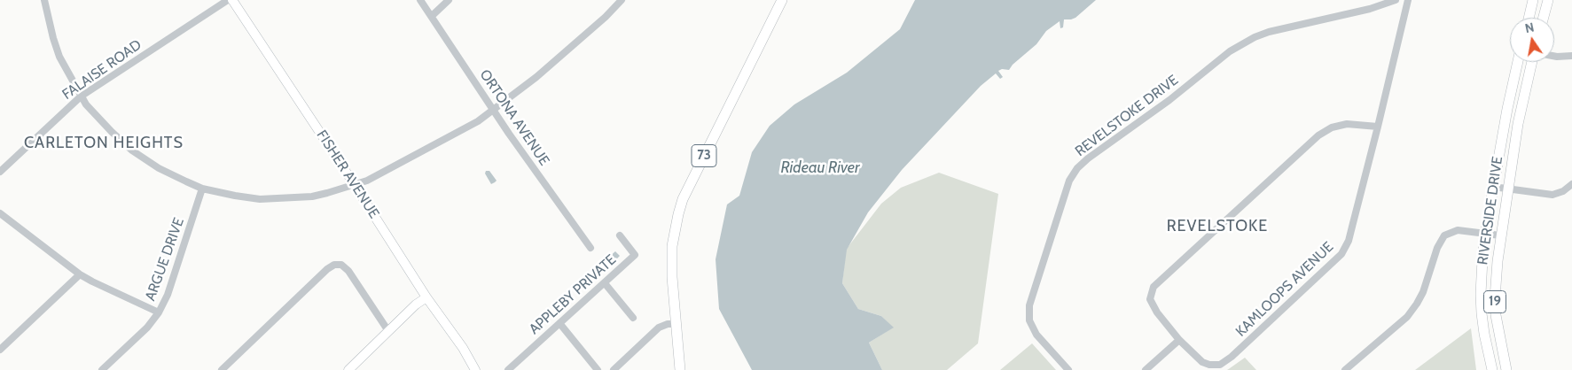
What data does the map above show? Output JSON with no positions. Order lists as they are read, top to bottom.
{
  "streets": {
    "main road": [
      "73",
      "FISHER AVENUE",
      "RIVERSIDE DRIVE",
      "19"
    ],
    "street": [
      "FALAISE ROAD",
      "REVELSTOKE DRIVE",
      "ORTONA AVENUE",
      "ARGUE DRIVE",
      "KAMLOOPS AVENUE",
      "APPLEBY PRIVATE"
    ]
  },
  "districts": ["CARLETON HEIGHTS", "REVELSTOKE"],
  "water": ["Rideau River"],
  "north": "top"
}
